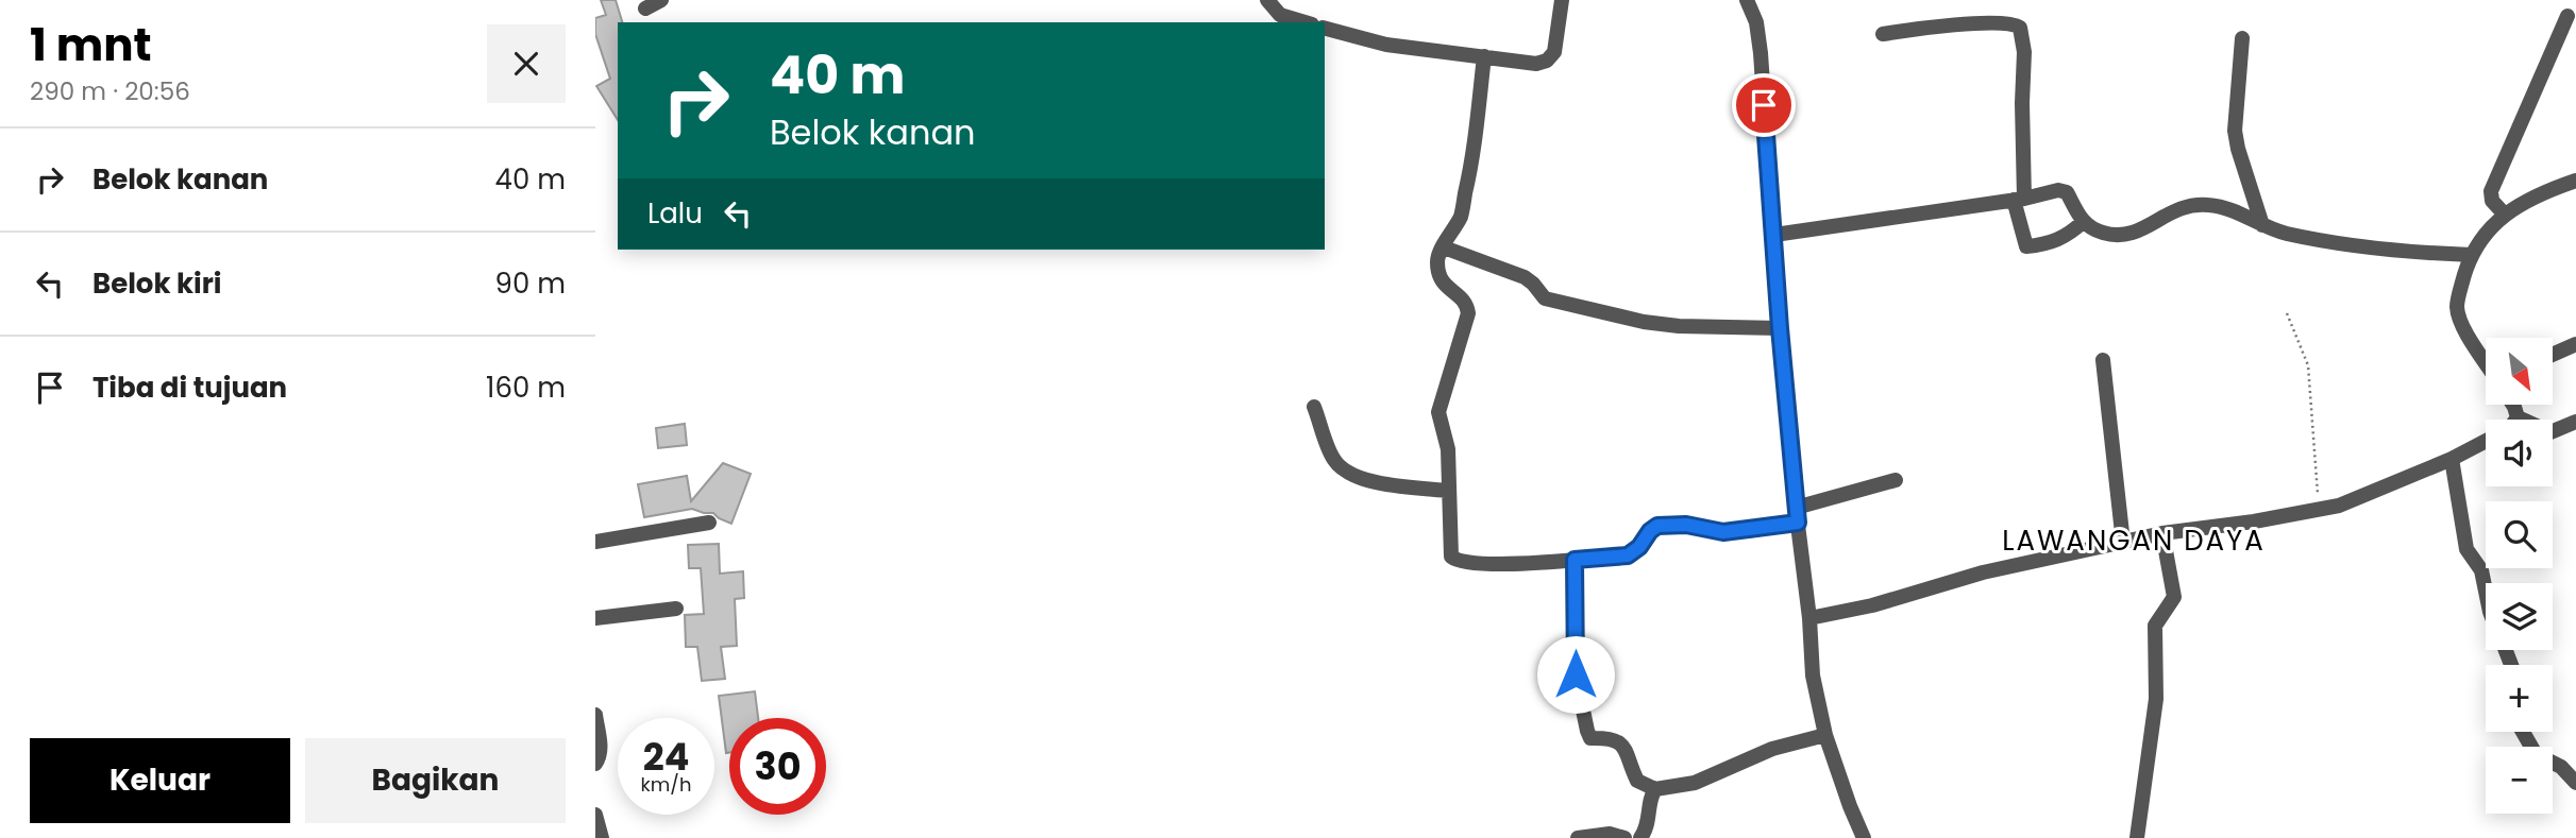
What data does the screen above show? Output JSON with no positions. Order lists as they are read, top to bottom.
{
  "districts": ["LAWANGAN DAYA"],
  "north": "bottom right",
  "page": {
    "heading": ["1 mnt", "290 m · 20:56"],
    "turn": ["40 m", "Belok kanan"],
    "list": [
      {
        "name": "Belok kanan",
        "value": "40 m"
      },
      {
        "name": "Belok kiri",
        "value": "90 m"
      },
      {
        "name": "Tiba di tujuan",
        "value": "160 m"
      }
    ],
    "then": "Lalu",
    "map_buttons": ["+", "−"],
    "speed": "24 km/h",
    "limit": "30",
    "buttons": ["Keluar", "Bagikan"]
  }
}
